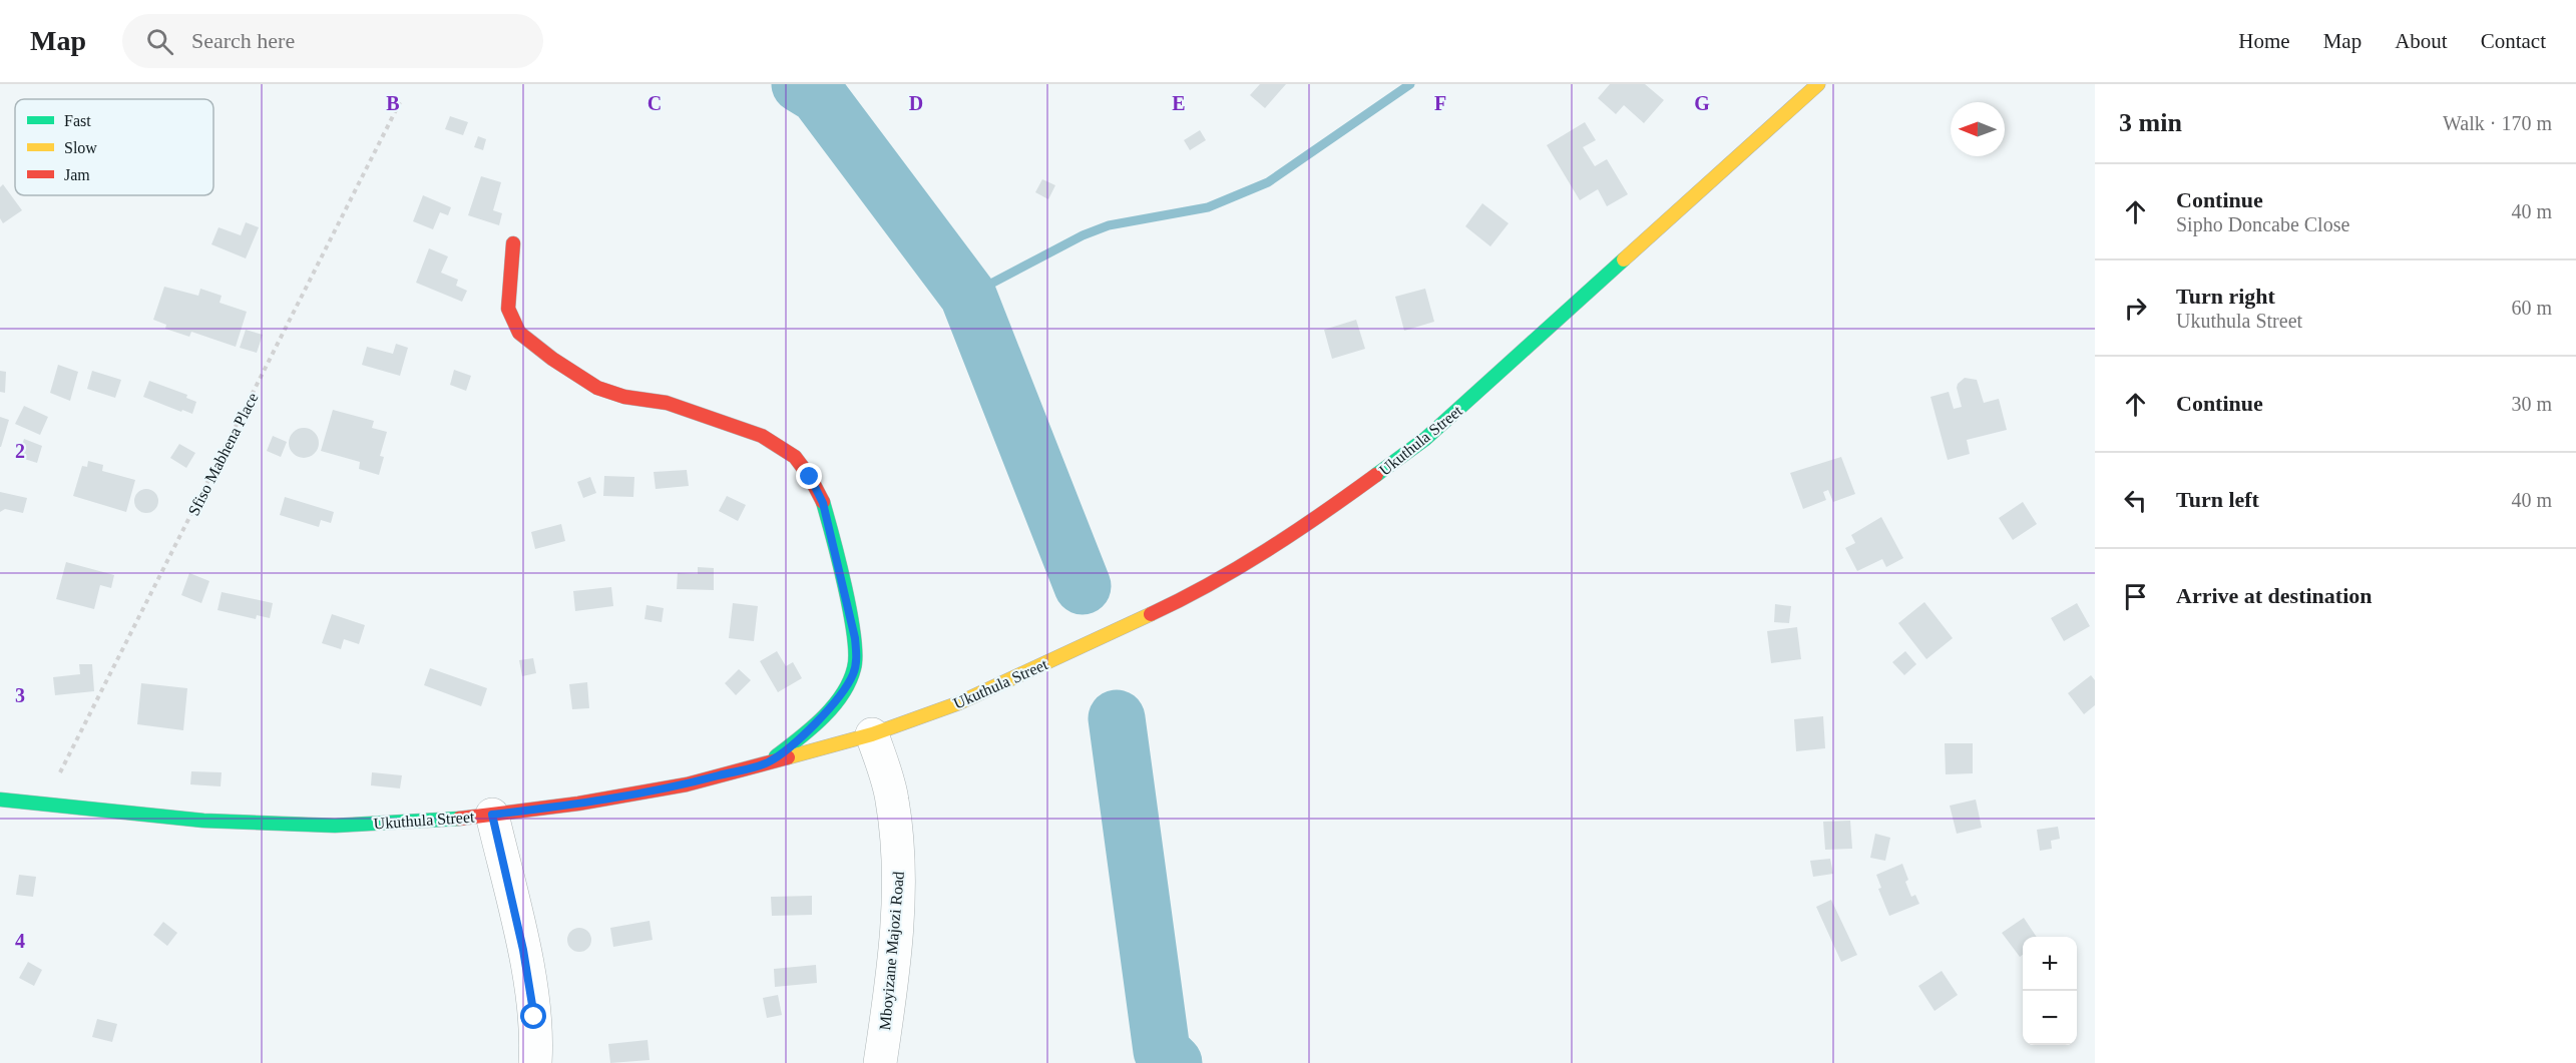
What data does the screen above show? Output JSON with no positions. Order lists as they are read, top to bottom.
{
  "streets": {
    "street": ["Ukuthula Street", "Mboyizane Majozi Road"],
    "path": ["Sfiso Mabhena Place"]
  },
  "crossings": [
    ["Ukuthula Street", "Sfiso Mabhena Place"],
    ["Ukuthula Street", "Mboyizane Majozi Road"]
  ],
  "legend": ["Fast", "Slow", "Jam"],
  "north": "left",
  "page": {
    "header": "Map",
    "search": "Search here",
    "nav": [
      "Home",
      "Map",
      "About",
      "Contact"
    ],
    "heading": ["3 min", "Walk · 170 m"],
    "list": [
      ["Continue", "Sipho Doncabe Close", "40 m"],
      ["Turn right", "Ukuthula Street", "60 m"],
      ["Continue", "30 m"],
      ["Turn left", "40 m"],
      "Arrive at destination"
    ],
    "map_buttons": ["+", "−"]
  },
  "grid": {
    "columns": [
      "B",
      "C",
      "D",
      "E",
      "F",
      "G"
    ],
    "rows": ["2", "3", "4"]
  }
}
